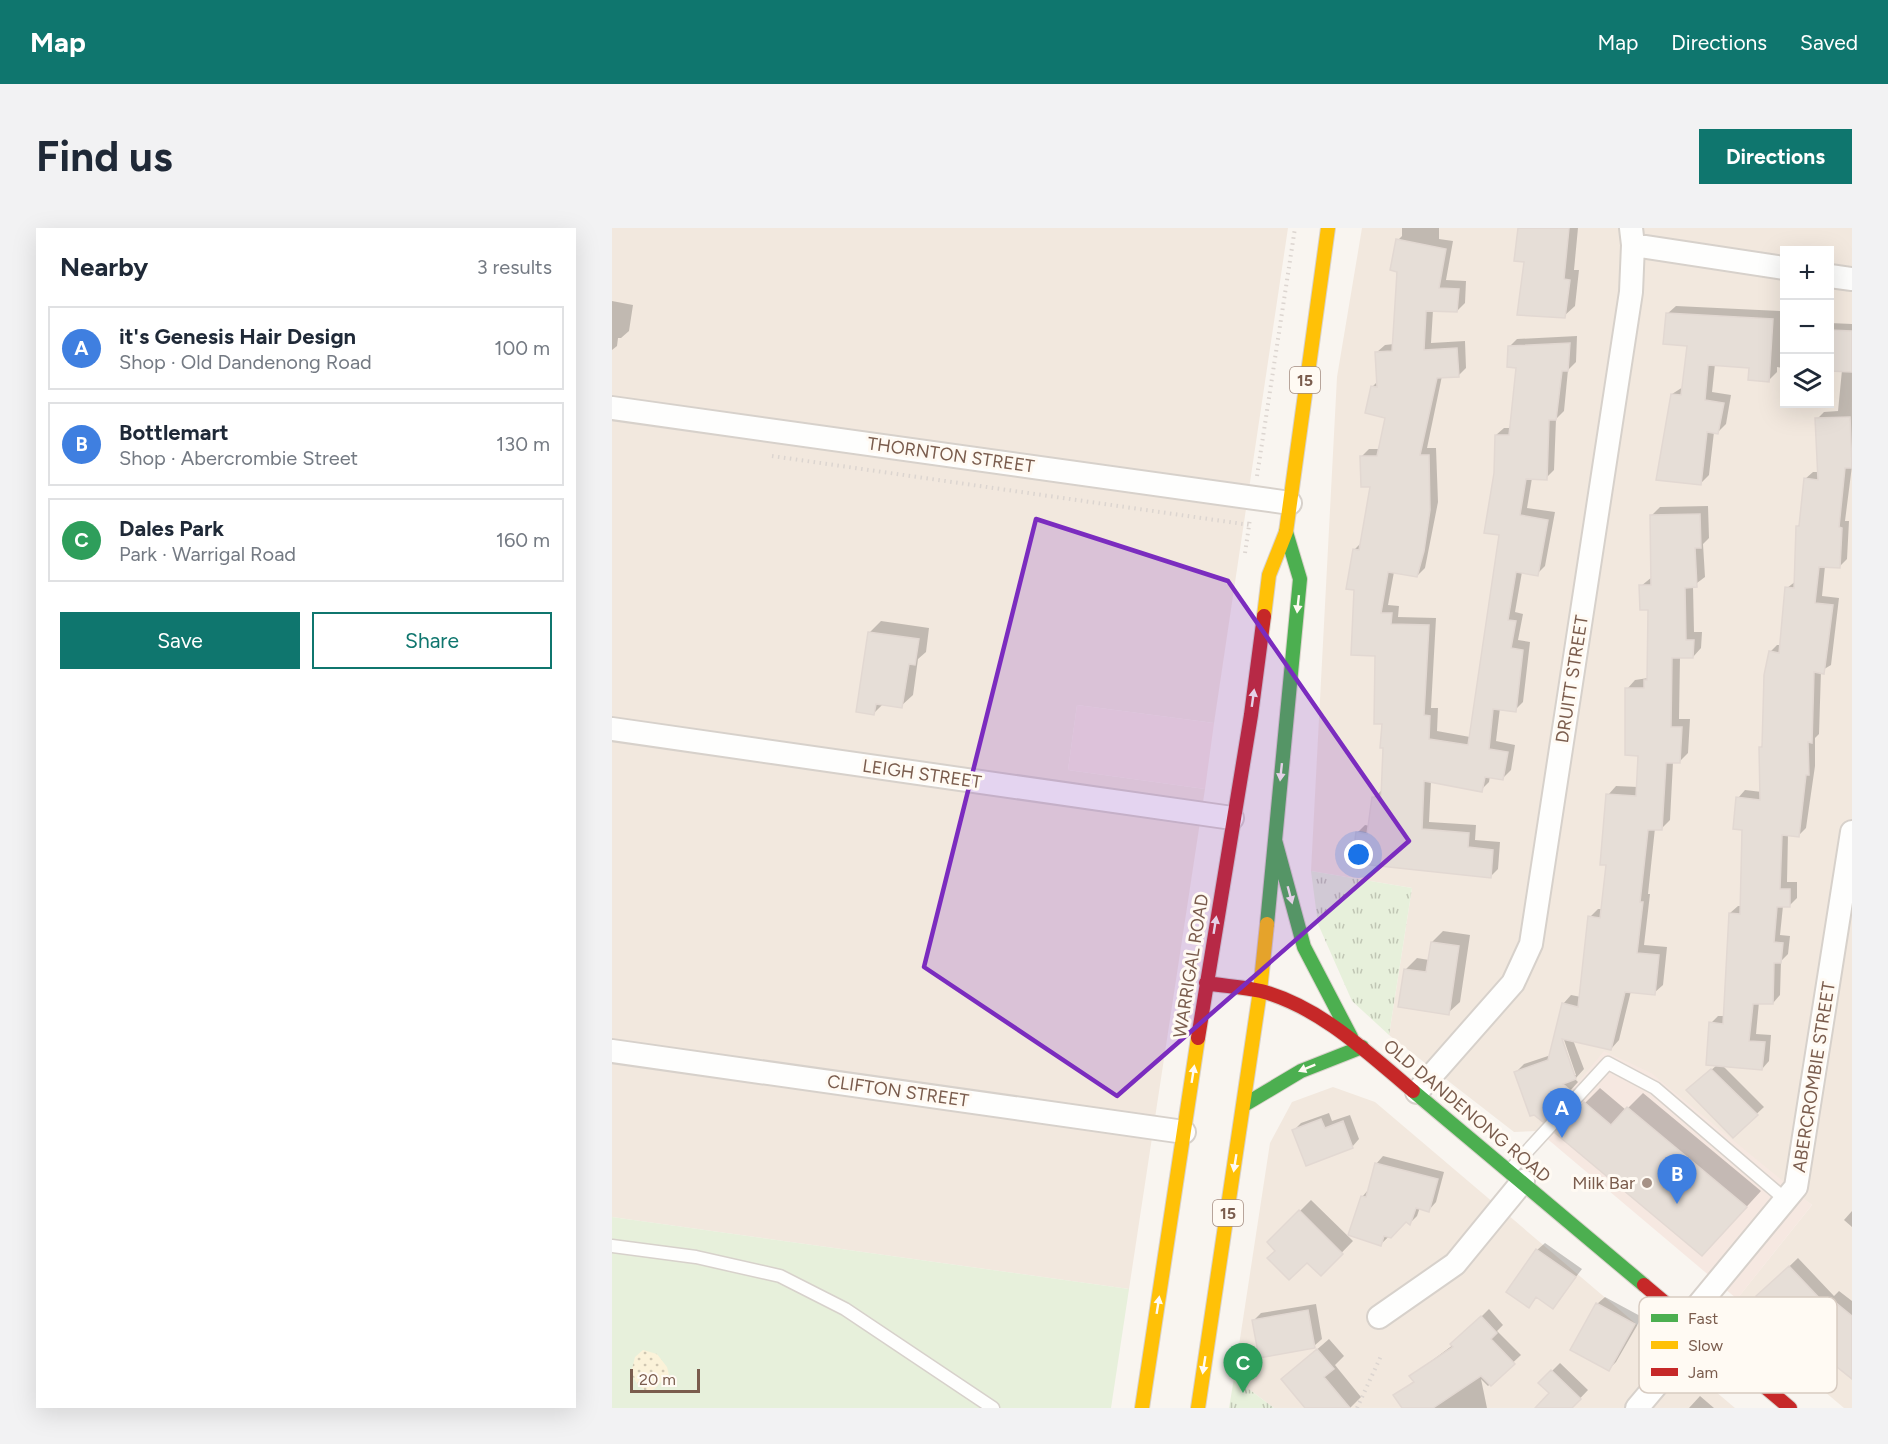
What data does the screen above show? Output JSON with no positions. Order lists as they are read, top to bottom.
{
  "streets": {
    "main road": ["15", "WARRIGAL ROAD", "OLD DANDENONG ROAD"],
    "street": [
      "THORNTON STREET",
      "DRUITT STREET",
      "LEIGH STREET",
      "ABERCROMBIE STREET",
      "CLIFTON STREET"
    ]
  },
  "crossings": [
    ["THORNTON STREET", "WARRIGAL ROAD"],
    ["DRUITT STREET", "OLD DANDENONG ROAD"],
    ["LEIGH STREET", "WARRIGAL ROAD"],
    ["WARRIGAL ROAD", "CLIFTON STREET"],
    ["WARRIGAL ROAD", "OLD DANDENONG ROAD"]
  ],
  "places": ["Milk Bar"],
  "legend": ["Fast", "Slow", "Jam"],
  "scale_bar": "20 m",
  "page": {
    "header": "Map",
    "nav": ["Map", "Directions", "Saved"],
    "buttons": [
      "Directions",
      ["Save", "Share"]
    ],
    "title": "Find us",
    "heading": ["Nearby", "3 results"],
    "map_buttons": ["+", "−"],
    "list": [
      {
        "mark": "A",
        "name": "it's Genesis Hair Design",
        "note": "Shop · Old Dandenong Road",
        "value": "100 m"
      },
      {
        "mark": "B",
        "name": "Bottlemart",
        "note": "Shop · Abercrombie Street",
        "value": "130 m"
      },
      {
        "mark": "C",
        "name": "Dales Park",
        "note": "Park · Warrigal Road",
        "value": "160 m"
      }
    ],
    "pins": ["A", "B", "C"],
    "scale": "20 m"
  }
}
